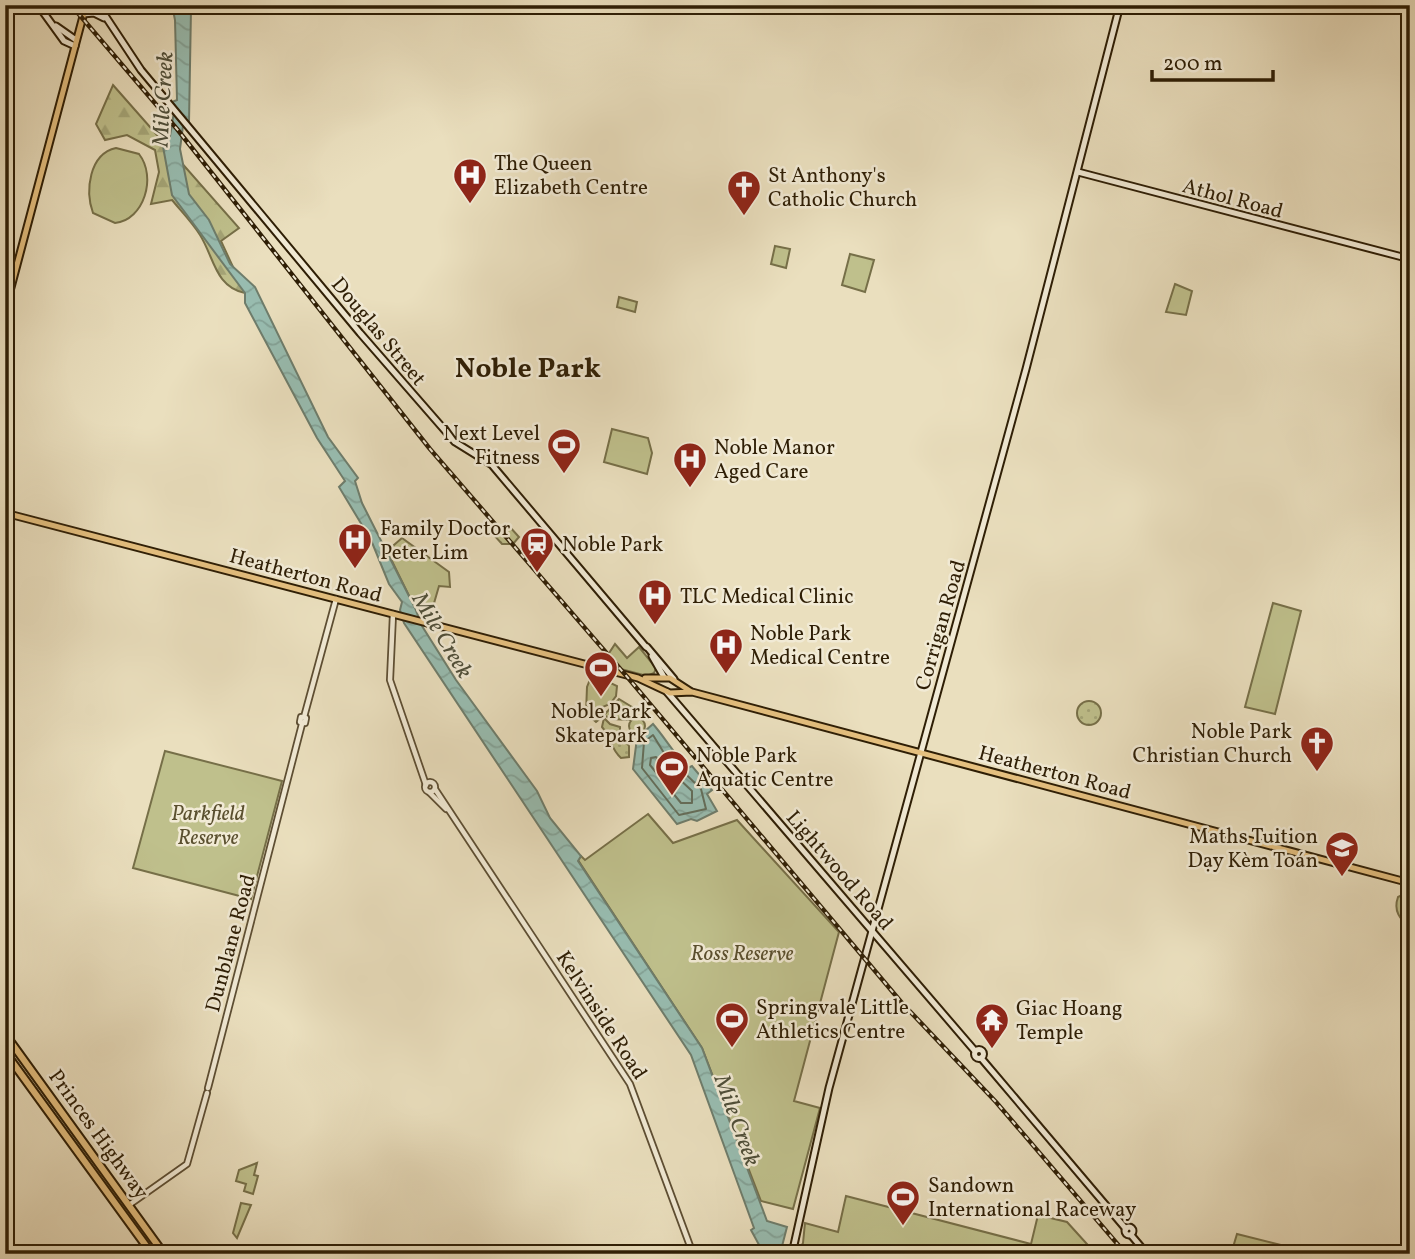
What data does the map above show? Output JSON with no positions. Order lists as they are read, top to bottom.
{
  "streets": {
    "highway": ["Princes Highway"],
    "main road": [
      "Athol Road",
      "Douglas Street",
      "Heatherton Road",
      "Corrigan Road",
      "Lightwood Road"
    ],
    "street": ["Dunblane Road", "Kelvinside Road"]
  },
  "crossings": [
    ["Athol Road", "Corrigan Road"],
    ["Douglas Street", "Heatherton Road"],
    ["Heatherton Road", "Corrigan Road"],
    ["Heatherton Road", "Lightwood Road"],
    ["Heatherton Road", "Dunblane Road"],
    ["Corrigan Road", "Lightwood Road"],
    ["Dunblane Road", "Princes Highway"]
  ],
  "districts": ["Noble Park"],
  "water": ["Mile Creek"],
  "parks": ["Parkfield Reserve", "Ross Reserve"],
  "places": {
    "hospital": [
      "The Queen Elizabeth Centre",
      "Noble Manor Aged Care",
      "Family Doctor Peter Lim",
      "TLC Medical Clinic",
      "Noble Park Medical Centre"
    ],
    "church": ["St Anthony's Catholic Church", "Noble Park Christian Church"],
    "sports": [
      "Next Level Fitness",
      "Noble Park Skatepark",
      "Noble Park Aquatic Centre",
      "Springvale Little Athletics Centre",
      "Sandown International Raceway"
    ],
    "station": ["Noble Park"],
    "school or university": ["Maths Tuition Dạy Kèm Toán"],
    "temple": ["Giac Hoang Temple"]
  },
  "scale_bar": "200 m"
}
